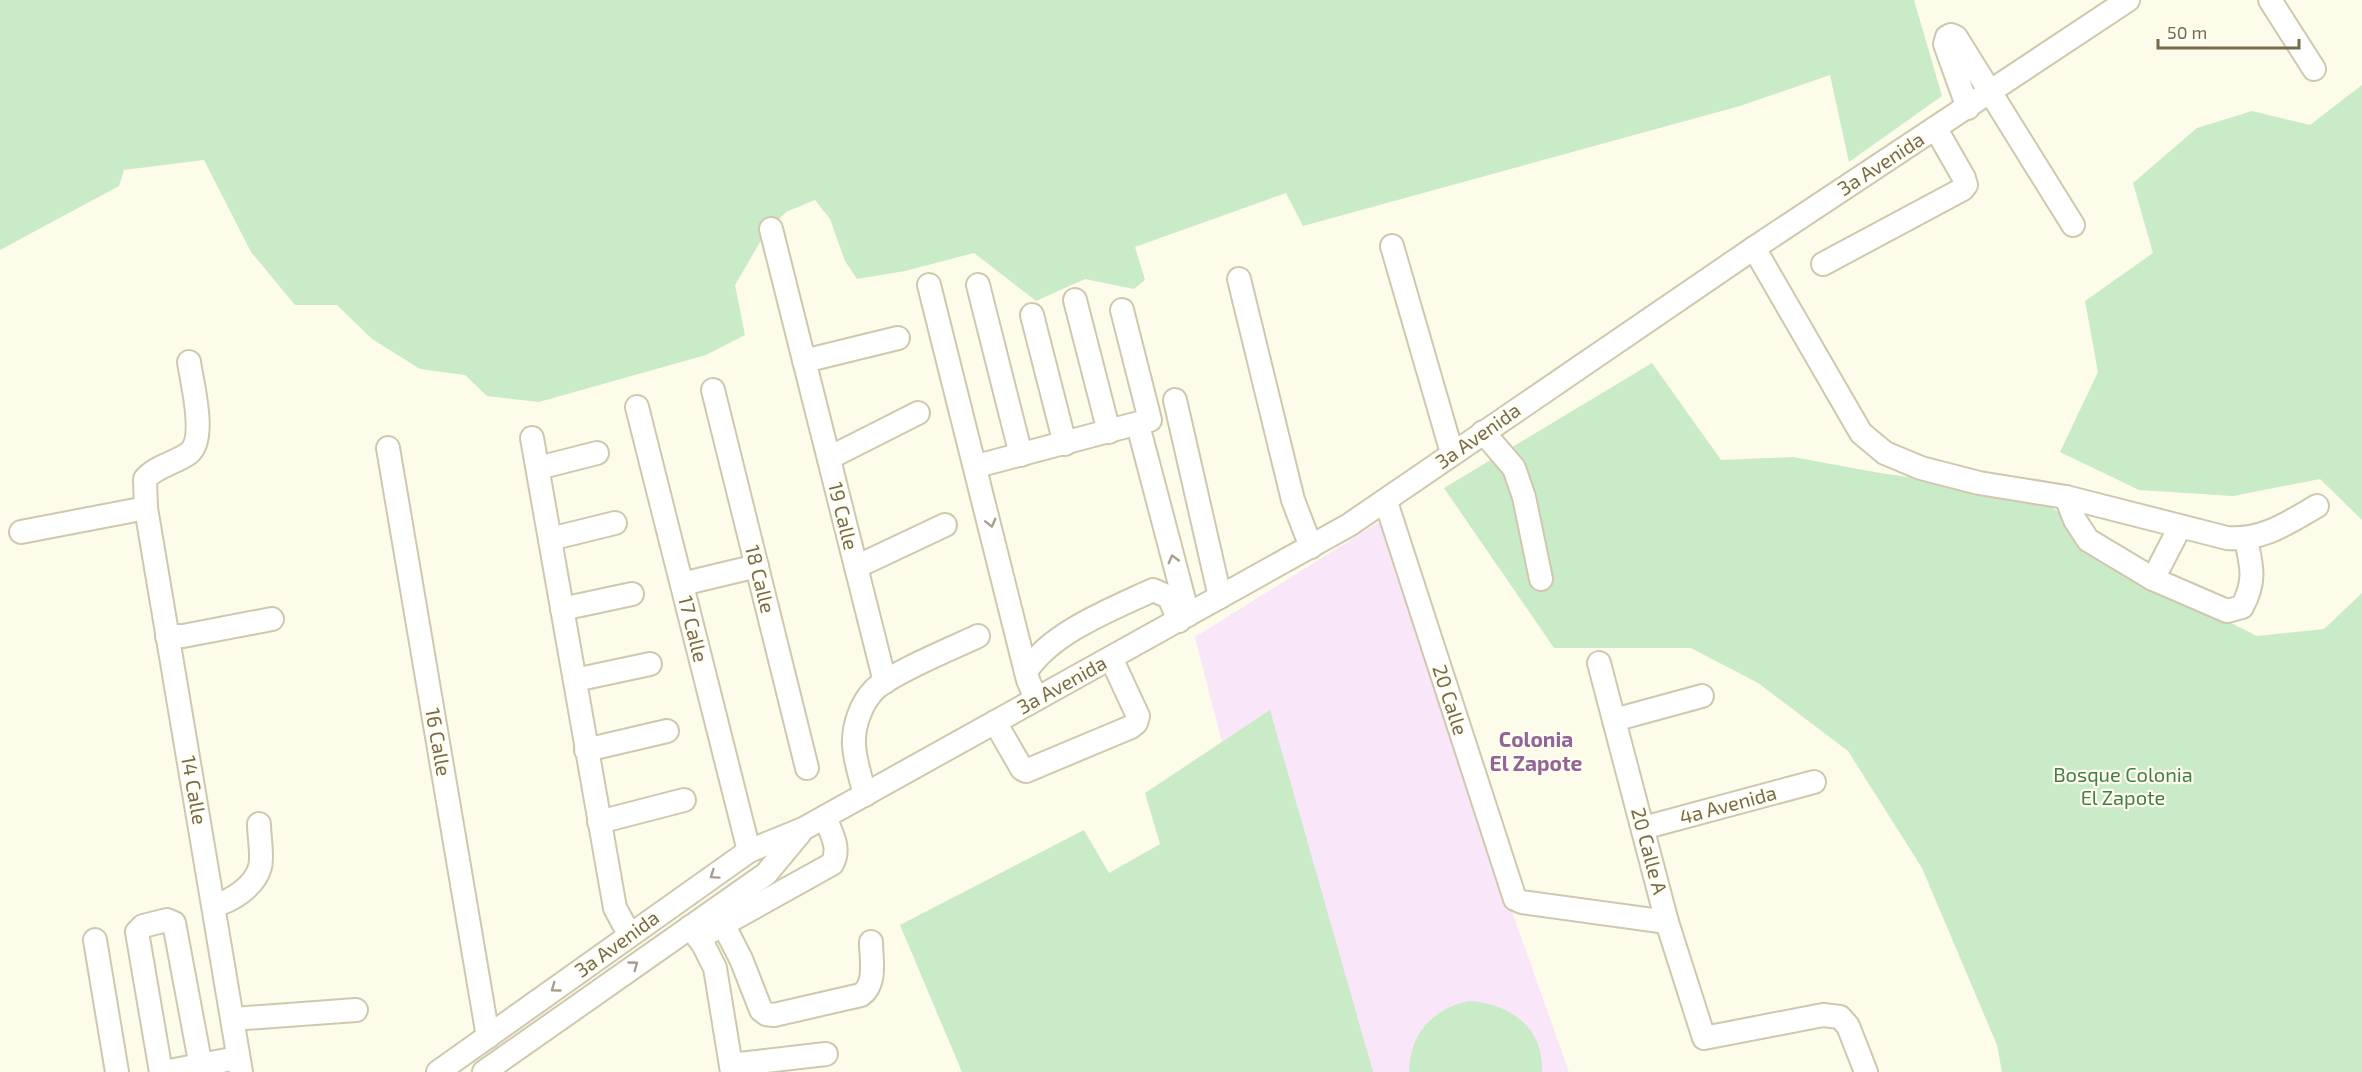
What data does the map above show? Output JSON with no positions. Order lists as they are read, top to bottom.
{
  "streets": {
    "street": [
      "3a Avenida",
      "19 Calle",
      "18 Calle",
      "17 Calle",
      "20 Calle",
      "16 Calle",
      "14 Calle",
      "4a Avenida",
      "20 Calle A"
    ]
  },
  "crossings": [
    ["3a Avenida", "17 Calle"],
    ["3a Avenida", "20 Calle"],
    ["3a Avenida", "16 Calle"],
    ["20 Calle", "20 Calle A"],
    ["4a Avenida", "20 Calle A"]
  ],
  "districts": ["Colonia El Zapote"],
  "parks": ["Bosque Colonia El Zapote"],
  "scale_bar": "50 m"
}
